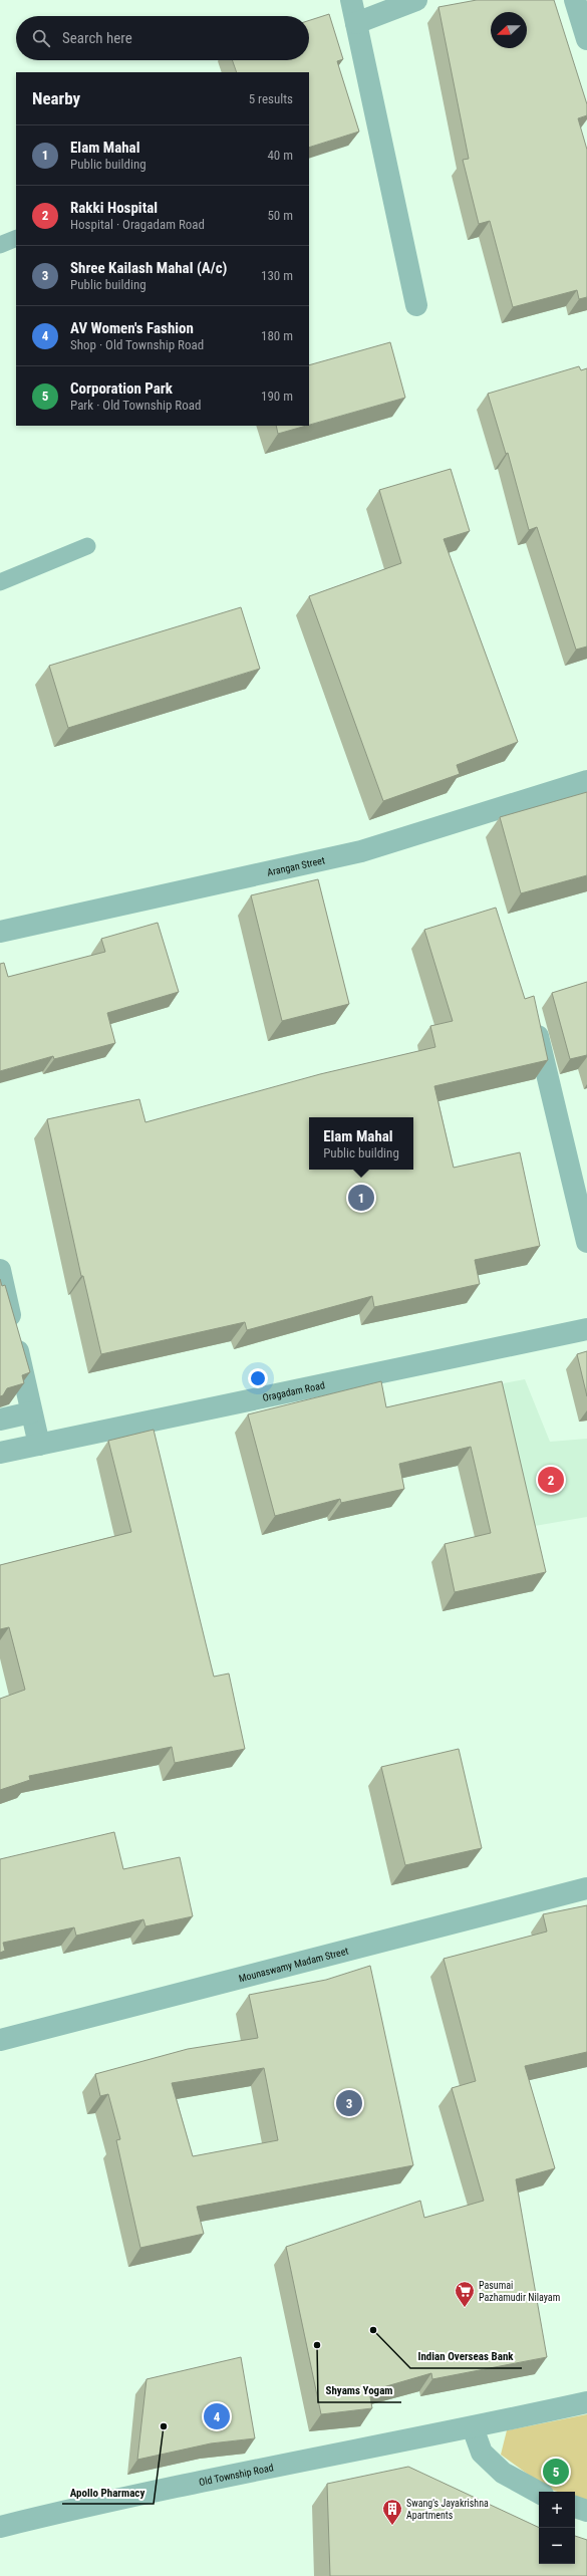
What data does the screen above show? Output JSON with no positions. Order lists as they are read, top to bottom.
{
  "streets": {
    "street": [
      "Arangan Street",
      "Oragadam Road",
      "Mounaswamy Madam Street",
      "Old Township Road"
    ]
  },
  "places": {
    "supermarket": ["Pasumai Pazhamudir Nilayam"],
    "other": ["Indian Overseas Bank", "Shyams Yogam", "Apollo Pharmacy"],
    "building": ["Swang's Jayakrishna Apartments"]
  },
  "north": "left",
  "page": {
    "search": "Search here",
    "heading": ["Nearby", "5 results"],
    "list": [
      {
        "mark": "1",
        "name": "Elam Mahal",
        "note": "Public building",
        "value": "40 m"
      },
      {
        "mark": "2",
        "name": "Rakki Hospital",
        "note": "Hospital · Oragadam Road",
        "value": "50 m"
      },
      {
        "mark": "3",
        "name": "Shree Kailash Mahal (A/c)",
        "note": "Public building",
        "value": "130 m"
      },
      {
        "mark": "4",
        "name": "AV Women's Fashion",
        "note": "Shop · Old Township Road",
        "value": "180 m"
      },
      {
        "mark": "5",
        "name": "Corporation Park",
        "note": "Park · Old Township Road",
        "value": "190 m"
      }
    ],
    "popup": ["Elam Mahal", "Public building"],
    "pins": [
      "1",
      "2",
      "3",
      "4",
      "5"
    ],
    "map_buttons": ["+", "−"]
  }
}
